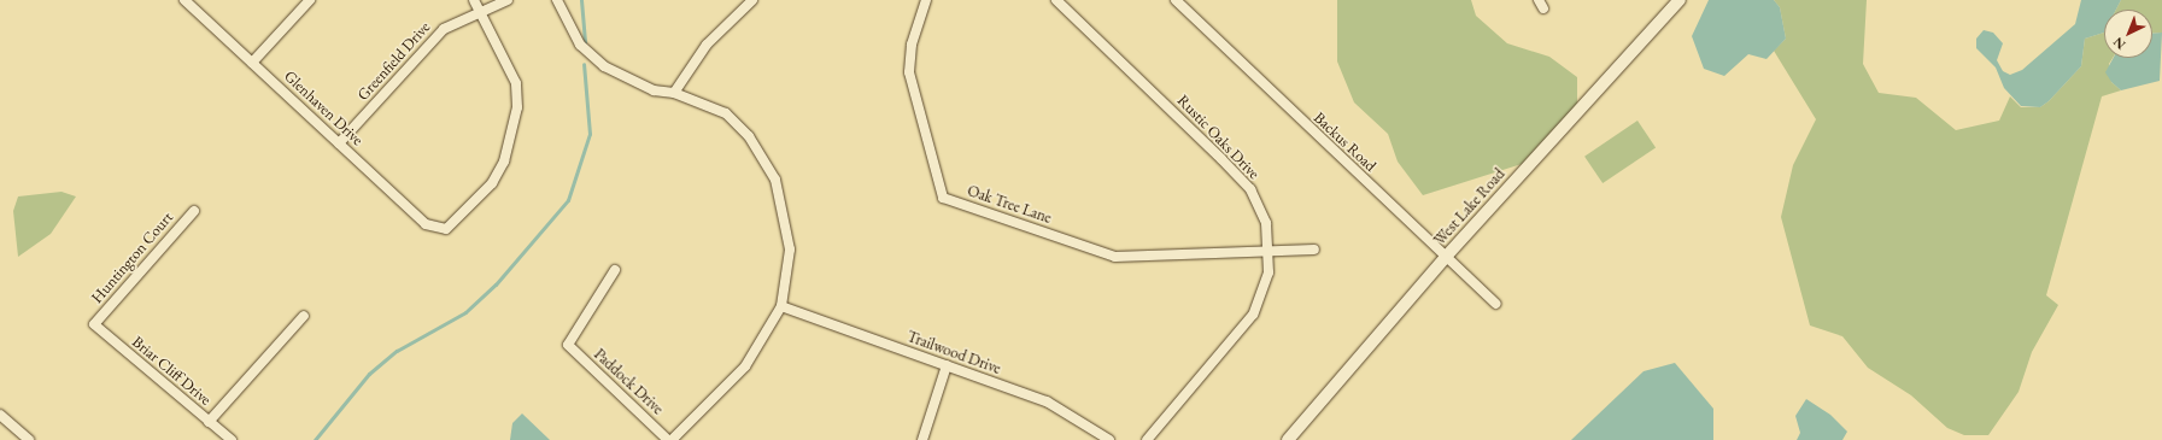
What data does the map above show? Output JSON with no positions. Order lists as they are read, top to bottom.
{
  "streets": {
    "street": [
      "Greenfield Drive",
      "Glenhaven Drive",
      "Rustic Oaks Drive",
      "Backus Road",
      "Oak Tree Lane",
      "West Lake Road",
      "Huntington Court",
      "Trailwood Drive",
      "Briar Cliff Drive",
      "Paddock Drive"
    ]
  },
  "crossings": [
    ["Greenfield Drive", "Glenhaven Drive"],
    ["Rustic Oaks Drive", "Oak Tree Lane"],
    ["Backus Road", "West Lake Road"],
    ["Huntington Court", "Briar Cliff Drive"]
  ],
  "north": "bottom left"
}
